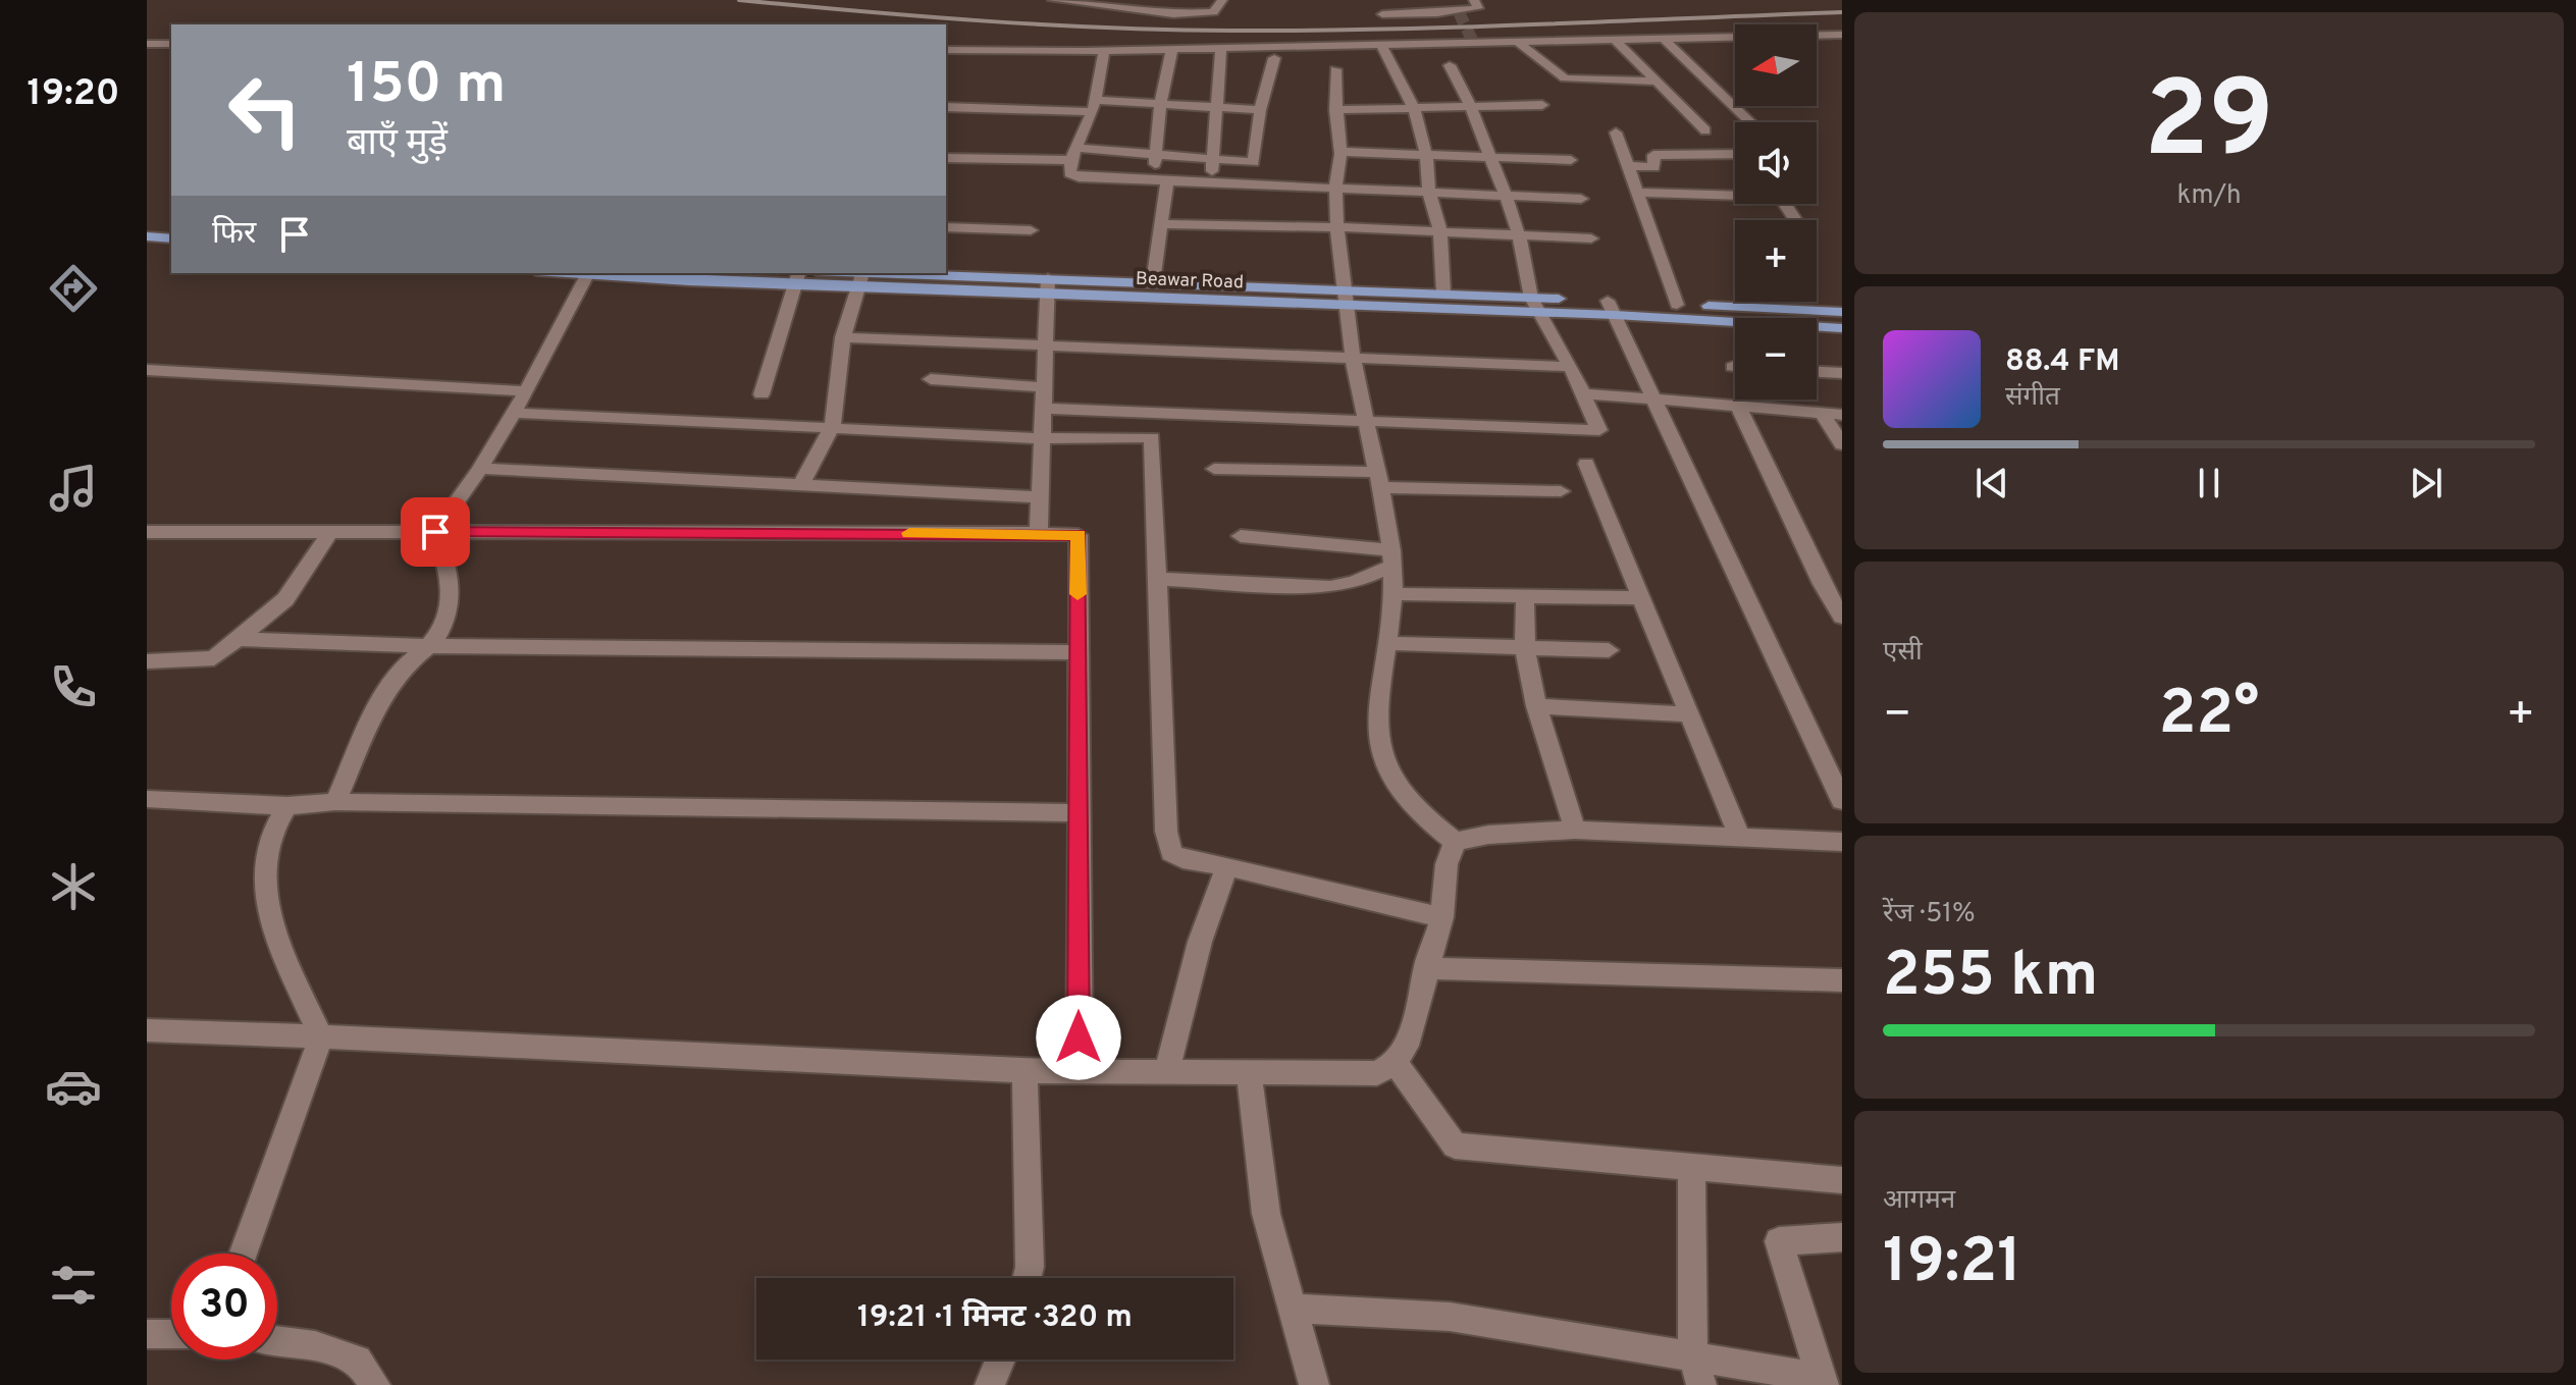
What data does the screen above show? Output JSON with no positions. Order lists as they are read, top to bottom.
{
  "streets": {
    "main road": ["Beawar Road"]
  },
  "north": "left",
  "page": {
    "tabs": "19:20",
    "tile": [
      ["29", "km/h"],
      "एसी",
      ["रेंज · 51%", "255 km"],
      ["आगमन", "19:21"]
    ],
    "map_buttons": ["+", "−"],
    "turn": ["150 m", "बाएँ मुड़ें"],
    "then": "फिर",
    "song": ["88.4 FM", "संगीत"],
    "heat": ["−", "22°", "+"],
    "limit": "30",
    "trip": "19:21 · 1 मिनट · 320 m"
  }
}
